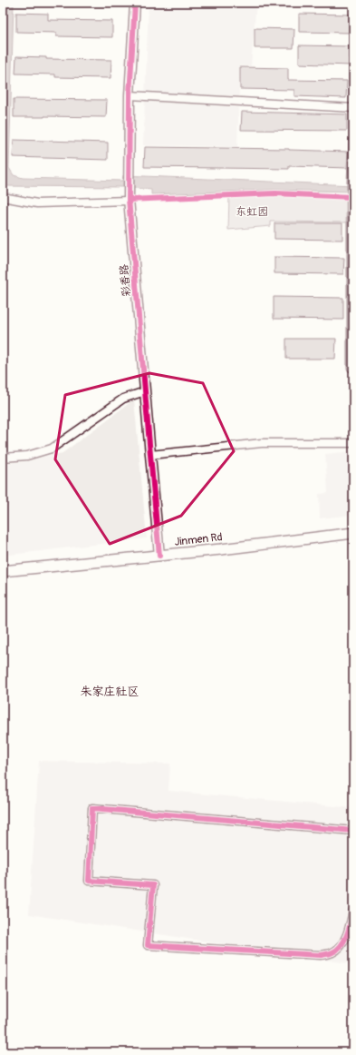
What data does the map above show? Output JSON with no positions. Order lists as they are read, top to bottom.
{
  "streets": {
    "main road": ["Jinmen Rd"],
    "street": ["彩香路"]
  },
  "crossings": [
    ["彩香路", "Jinmen Rd"]
  ],
  "districts": ["朱家庄社区"],
  "parks": ["东虹园"]
}
